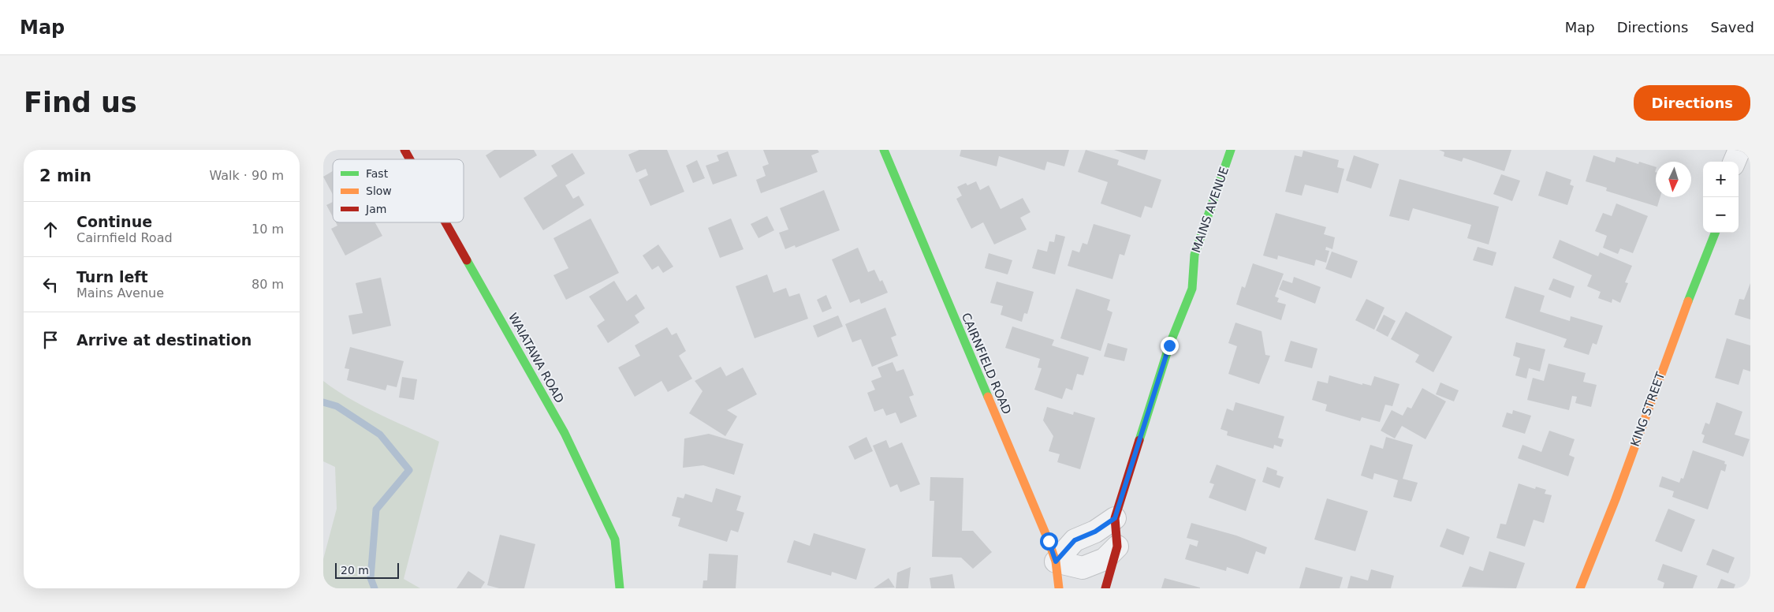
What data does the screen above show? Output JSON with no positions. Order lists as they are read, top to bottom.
{
  "streets": {
    "street": [
      "MAINS AVENUE",
      "WAIATAWA ROAD",
      "CAIRNFIELD ROAD",
      "KING STREET"
    ]
  },
  "legend": ["Fast", "Slow", "Jam"],
  "scale_bar": "20 m",
  "north": "bottom",
  "page": {
    "header": "Map",
    "nav": ["Map", "Directions", "Saved"],
    "buttons": "Directions",
    "title": "Find us",
    "heading": ["2 min", "Walk · 90 m"],
    "map_buttons": ["+", "−"],
    "list": [
      ["Continue", "Cairnfield Road", "10 m"],
      ["Turn left", "Mains Avenue", "80 m"],
      "Arrive at destination"
    ],
    "scale": "20 m"
  }
}
